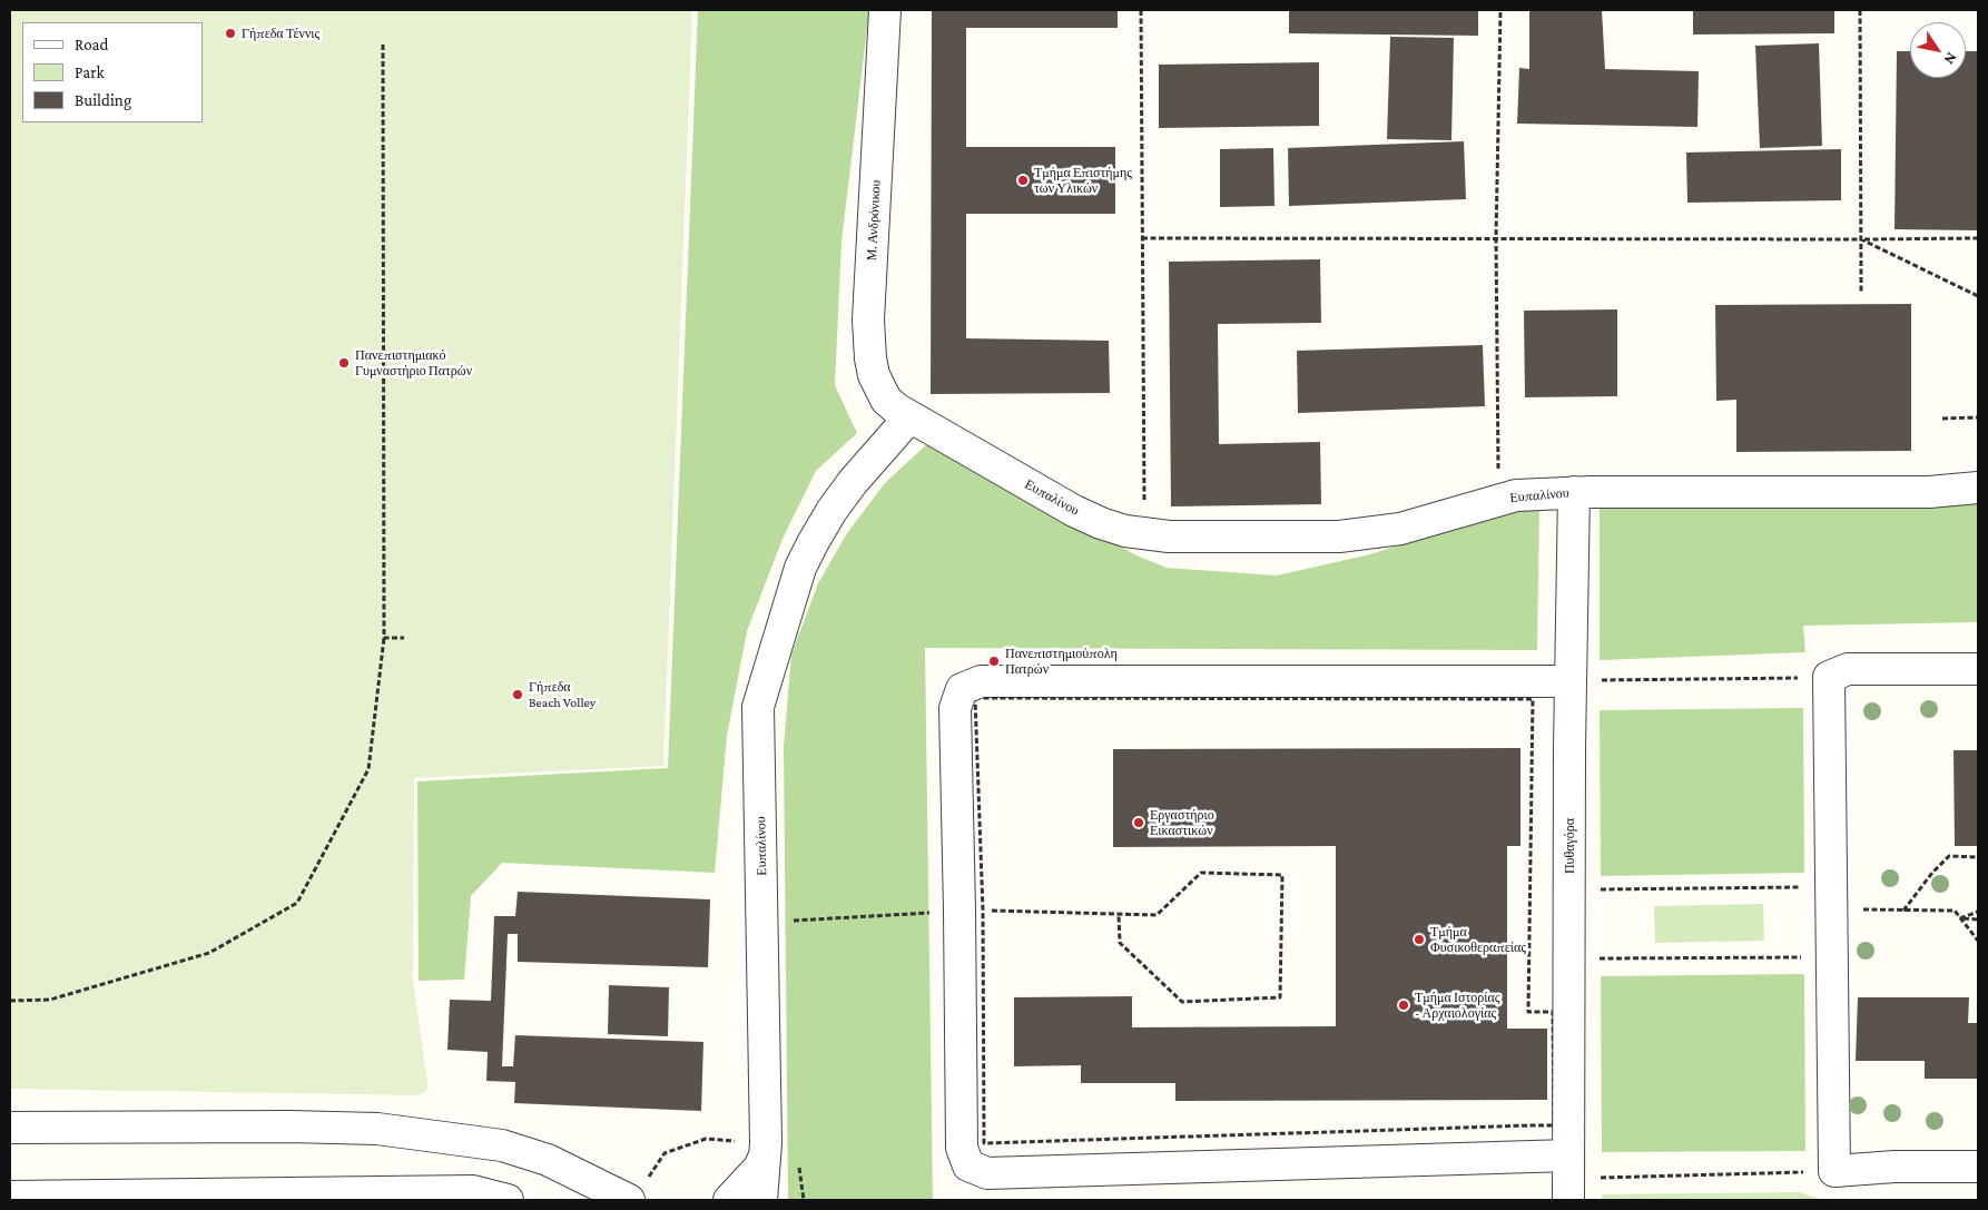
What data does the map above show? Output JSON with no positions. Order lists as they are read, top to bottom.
{
  "streets": {
    "street": ["Μ. Ανδρόνικου", "Ευπαλίνου", "Πυθαγόρα"]
  },
  "crossings": [
    ["Μ. Ανδρόνικου", "Ευπαλίνου"],
    ["Ευπαλίνου", "Πυθαγόρα"]
  ],
  "places": [
    "Γήπεδα Τέννις",
    "Τμήμα Επιστήμης των Υλικών",
    "Πανεπιστημιακό Γυμναστήριο Πατρών",
    "Πανεπιστημιούπολη Πατρών",
    "Γήπεδα Beach Volley",
    "Εργαστήριο Εικαστικών",
    "Τμήμα Φυσικοθεραπείας",
    "Τμήμα Ιστορίας - Αρχαιολογίας"
  ],
  "legend": ["Road", "Park", "Building"],
  "north": "bottom right"
}
